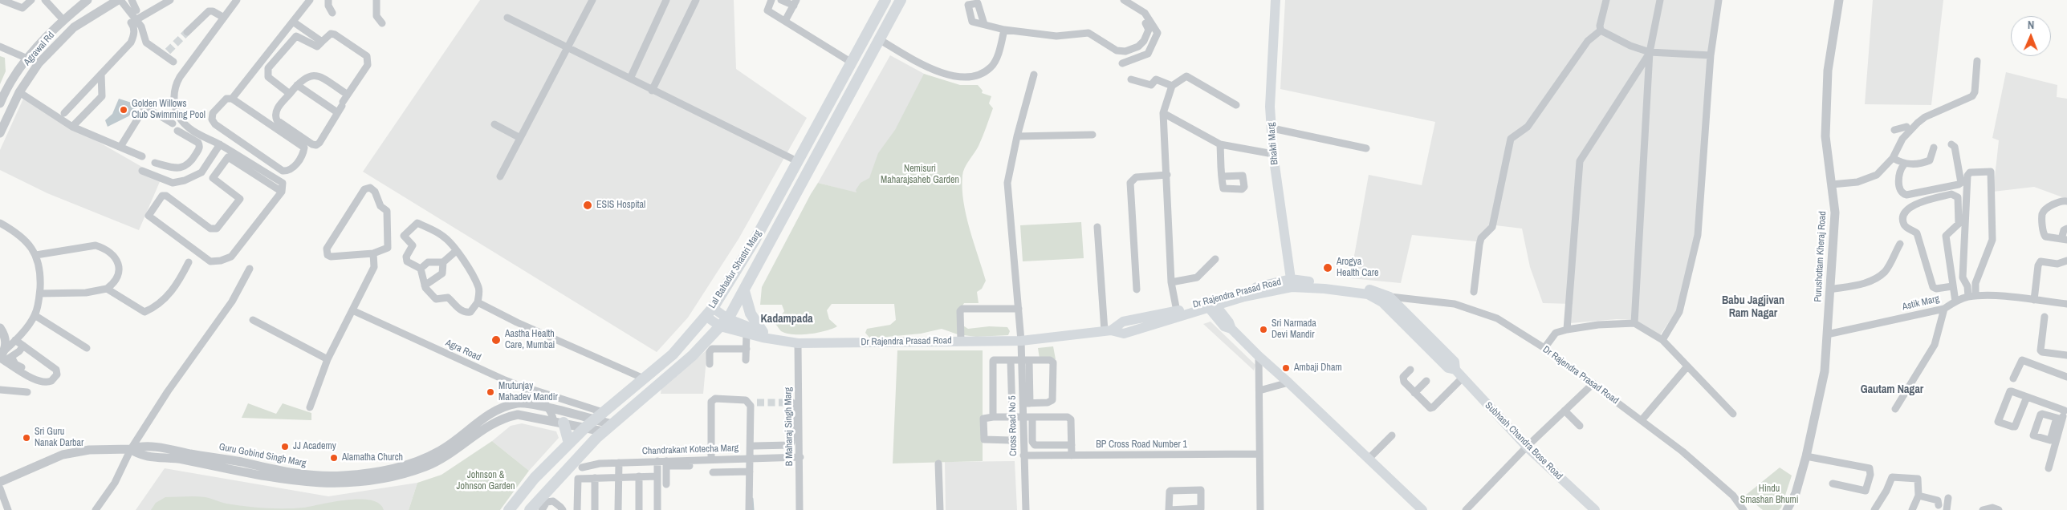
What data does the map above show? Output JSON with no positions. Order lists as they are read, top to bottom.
{
  "streets": {
    "main road": [
      "Bhakti Marg",
      "Lal Bahadur Shastri Marg",
      "Dr Rajendra Prasad Road",
      "Subhash Chandra Bose Road"
    ],
    "street": [
      "Agrawal Rd",
      "Purushottam Kheraj Road",
      "Astik Marg",
      "Agra Road",
      "Cross Road No 5",
      "B Maharaj Singh Marg",
      "BP Cross Road Number 1",
      "Chandrakant Kotecha Marg",
      "Guru Gobind Singh Marg"
    ]
  },
  "crossings": [
    ["Bhakti Marg", "Dr Rajendra Prasad Road"],
    ["Purushottam Kheraj Road", "Astik Marg"],
    ["Lal Bahadur Shastri Marg", "Dr Rajendra Prasad Road"],
    ["Lal Bahadur Shastri Marg", "Guru Gobind Singh Marg"],
    ["Dr Rajendra Prasad Road", "Cross Road No 5"],
    ["Dr Rajendra Prasad Road", "B Maharaj Singh Marg"],
    ["Dr Rajendra Prasad Road", "Subhash Chandra Bose Road"],
    ["Agra Road", "Guru Gobind Singh Marg"],
    ["Cross Road No 5", "BP Cross Road Number 1"],
    ["B Maharaj Singh Marg", "Chandrakant Kotecha Marg"]
  ],
  "districts": ["Babu Jagjivan Ram Nagar", "Kadampada", "Gautam Nagar"],
  "parks": ["Nemisuri Maharajsaheb Garden", "Johnson & Johnson Garden", "Hindu Smashan Bhumi"],
  "places": [
    "Golden Willows Club Swimming Pool",
    "ESIS Hospital",
    "Arogya Health Care",
    "Sri Narmada Devi Mandir",
    "Aastha Health Care, Mumbai",
    "Ambaji Dham",
    "Mrutunjay Mahadev Mandir",
    "Sri Guru Nanak Darbar",
    "JJ Academy",
    "Alamatha Church"
  ],
  "north": "top"
}
